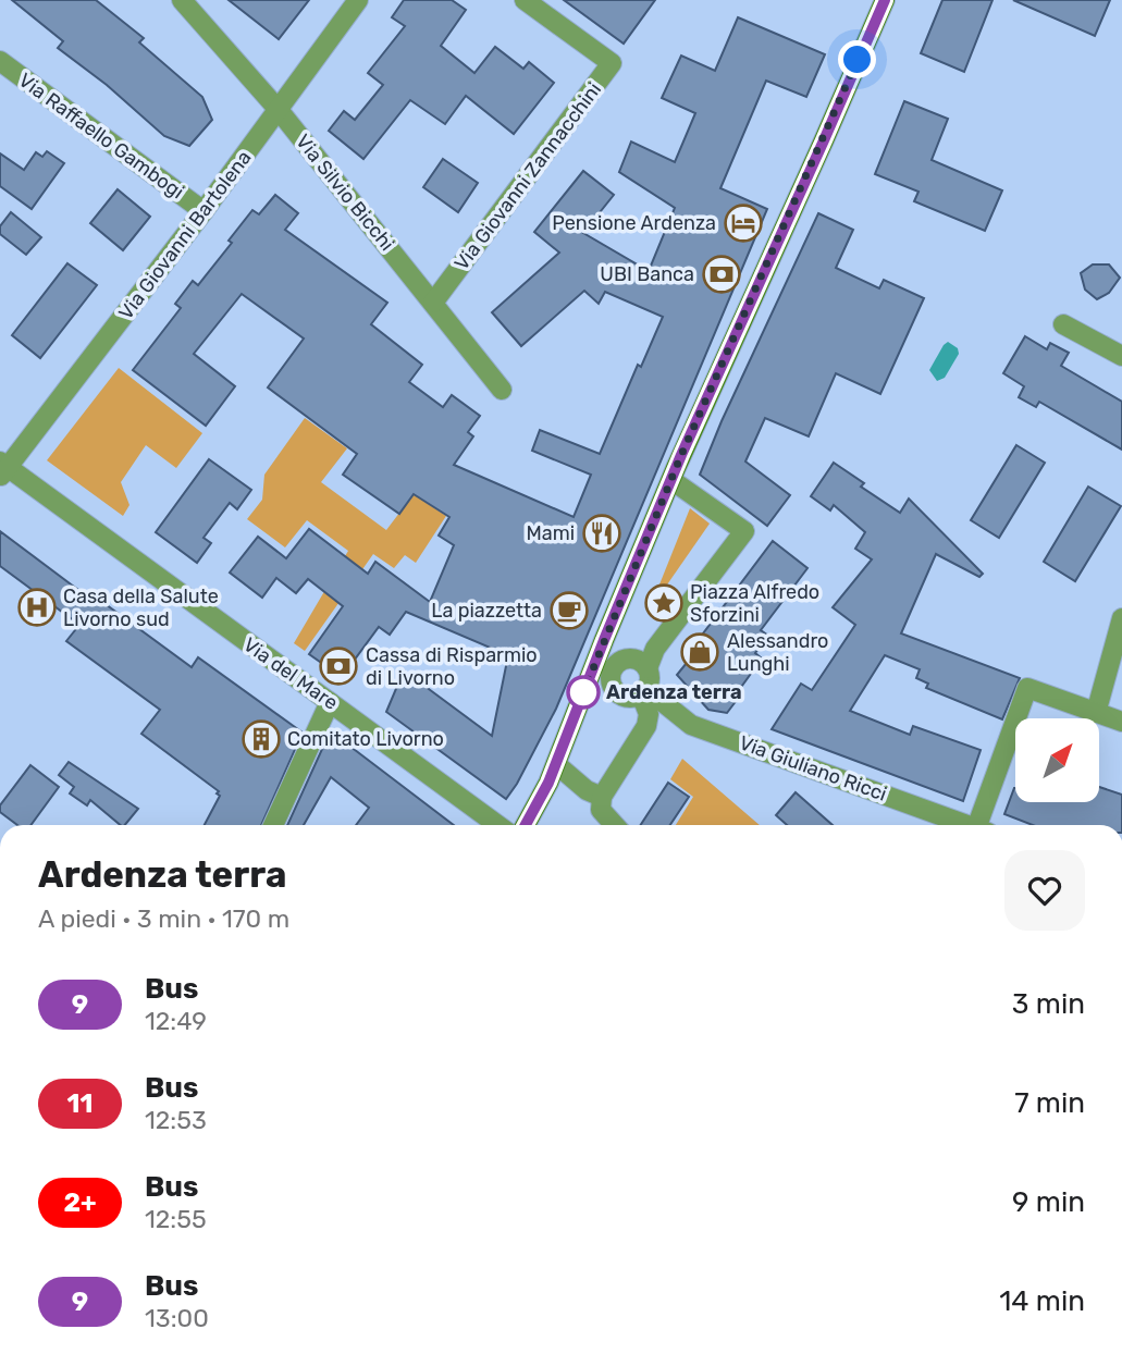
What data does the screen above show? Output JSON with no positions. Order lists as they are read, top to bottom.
{
  "streets": {
    "street": [
      "Via Raffaello Gambogi",
      "Via Giovanni Zannacchini",
      "Via Silvio Bicchi",
      "Via Giovanni Bartolena",
      "Via del Mare",
      "Via Giuliano Ricci"
    ]
  },
  "crossings": [
    ["Via Raffaello Gambogi", "Via Giovanni Bartolena"],
    ["Via Giovanni Zannacchini", "Via Silvio Bicchi"],
    ["Via Silvio Bicchi", "Via Giovanni Bartolena"],
    ["Via Giovanni Bartolena", "Via del Mare"]
  ],
  "places": {
    "hotel": ["Pensione Ardenza"],
    "bank": ["UBI Banca", "Cassa di Risparmio di Livorno"],
    "restaurant": ["Mami"],
    "place": ["Piazza Alfredo Sforzini"],
    "hospital": ["Casa della Salute Livorno sud"],
    "cafe": ["La piazzetta"],
    "shop": ["Alessandro Lunghi"],
    "other": ["Ardenza terra"],
    "building": ["Comitato Livorno"]
  },
  "lines": ["bus line 9"],
  "north": "top right",
  "page": {
    "heading": ["Ardenza terra", "A piedi · 3 min · 170 m"],
    "list": [
      {
        "mark": "9",
        "name": "Bus",
        "note": "12:49",
        "value": "3 min"
      },
      {
        "mark": "11",
        "name": "Bus",
        "note": "12:53",
        "value": "7 min"
      },
      {
        "mark": "2+",
        "name": "Bus",
        "note": "12:55",
        "value": "9 min"
      },
      {
        "mark": "9",
        "name": "Bus",
        "note": "13:00",
        "value": "14 min"
      }
    ]
  }
}
